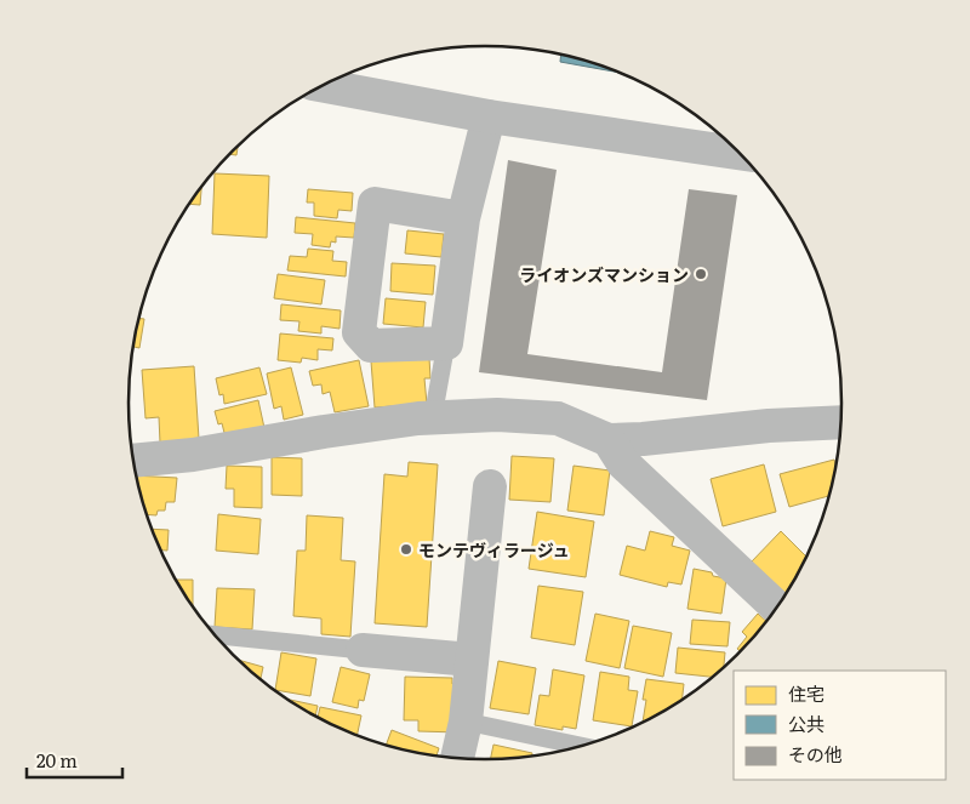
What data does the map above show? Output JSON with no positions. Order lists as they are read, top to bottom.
{
  "places": ["ライオンズマンション", "モンテヴィラージュ"],
  "legend": ["住宅", "公共", "その他"],
  "scale_bar": "20 m"
}
